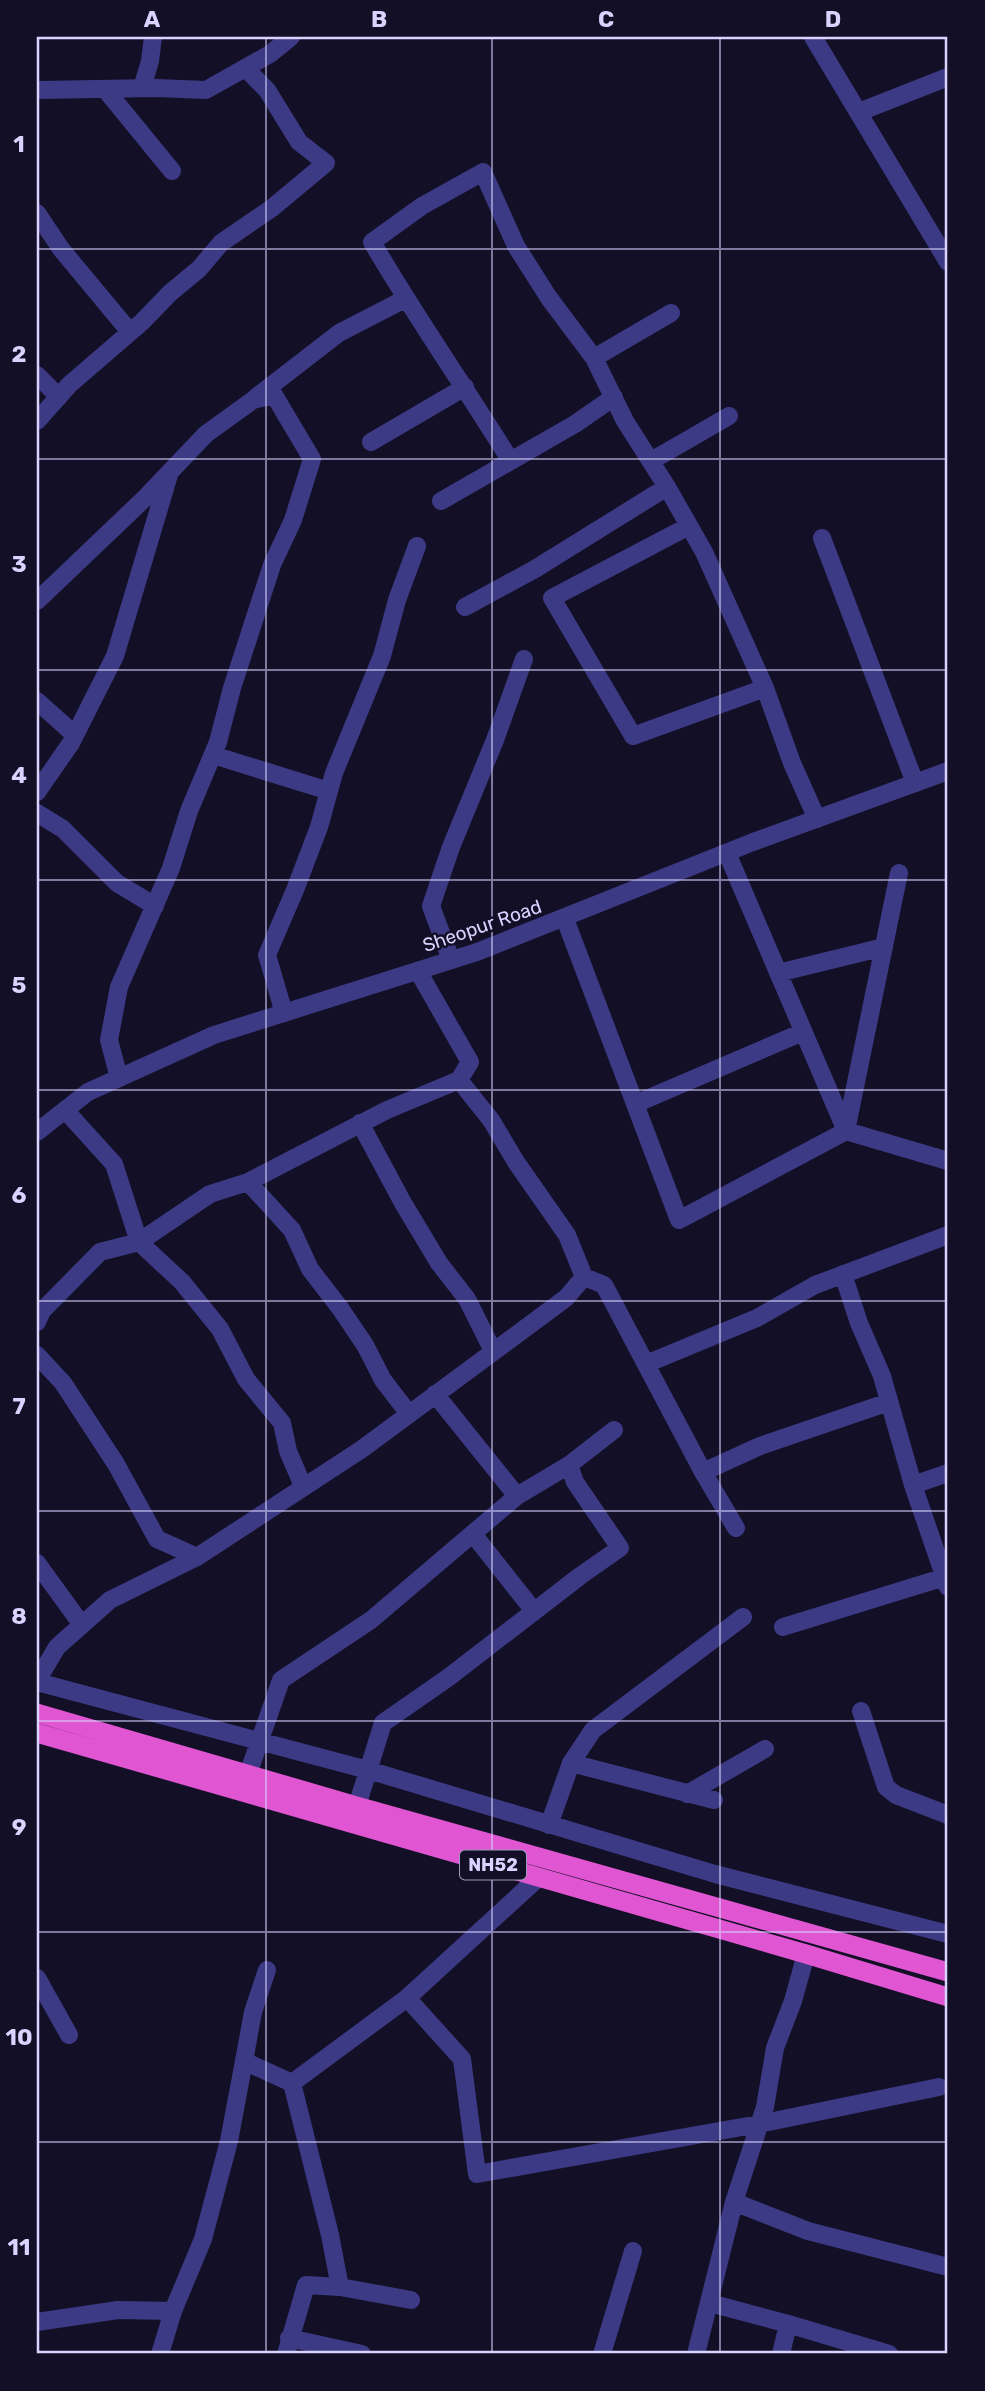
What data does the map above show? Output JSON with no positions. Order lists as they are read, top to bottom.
{
  "streets": {
    "highway": ["NH52"],
    "street": ["Sheopur Road"]
  },
  "grid": {
    "columns": [
      "A",
      "B",
      "C",
      "D"
    ],
    "rows": [
      "1",
      "2",
      "3",
      "4",
      "5",
      "6",
      "7",
      "8",
      "9",
      "10",
      "11"
    ]
  }
}
